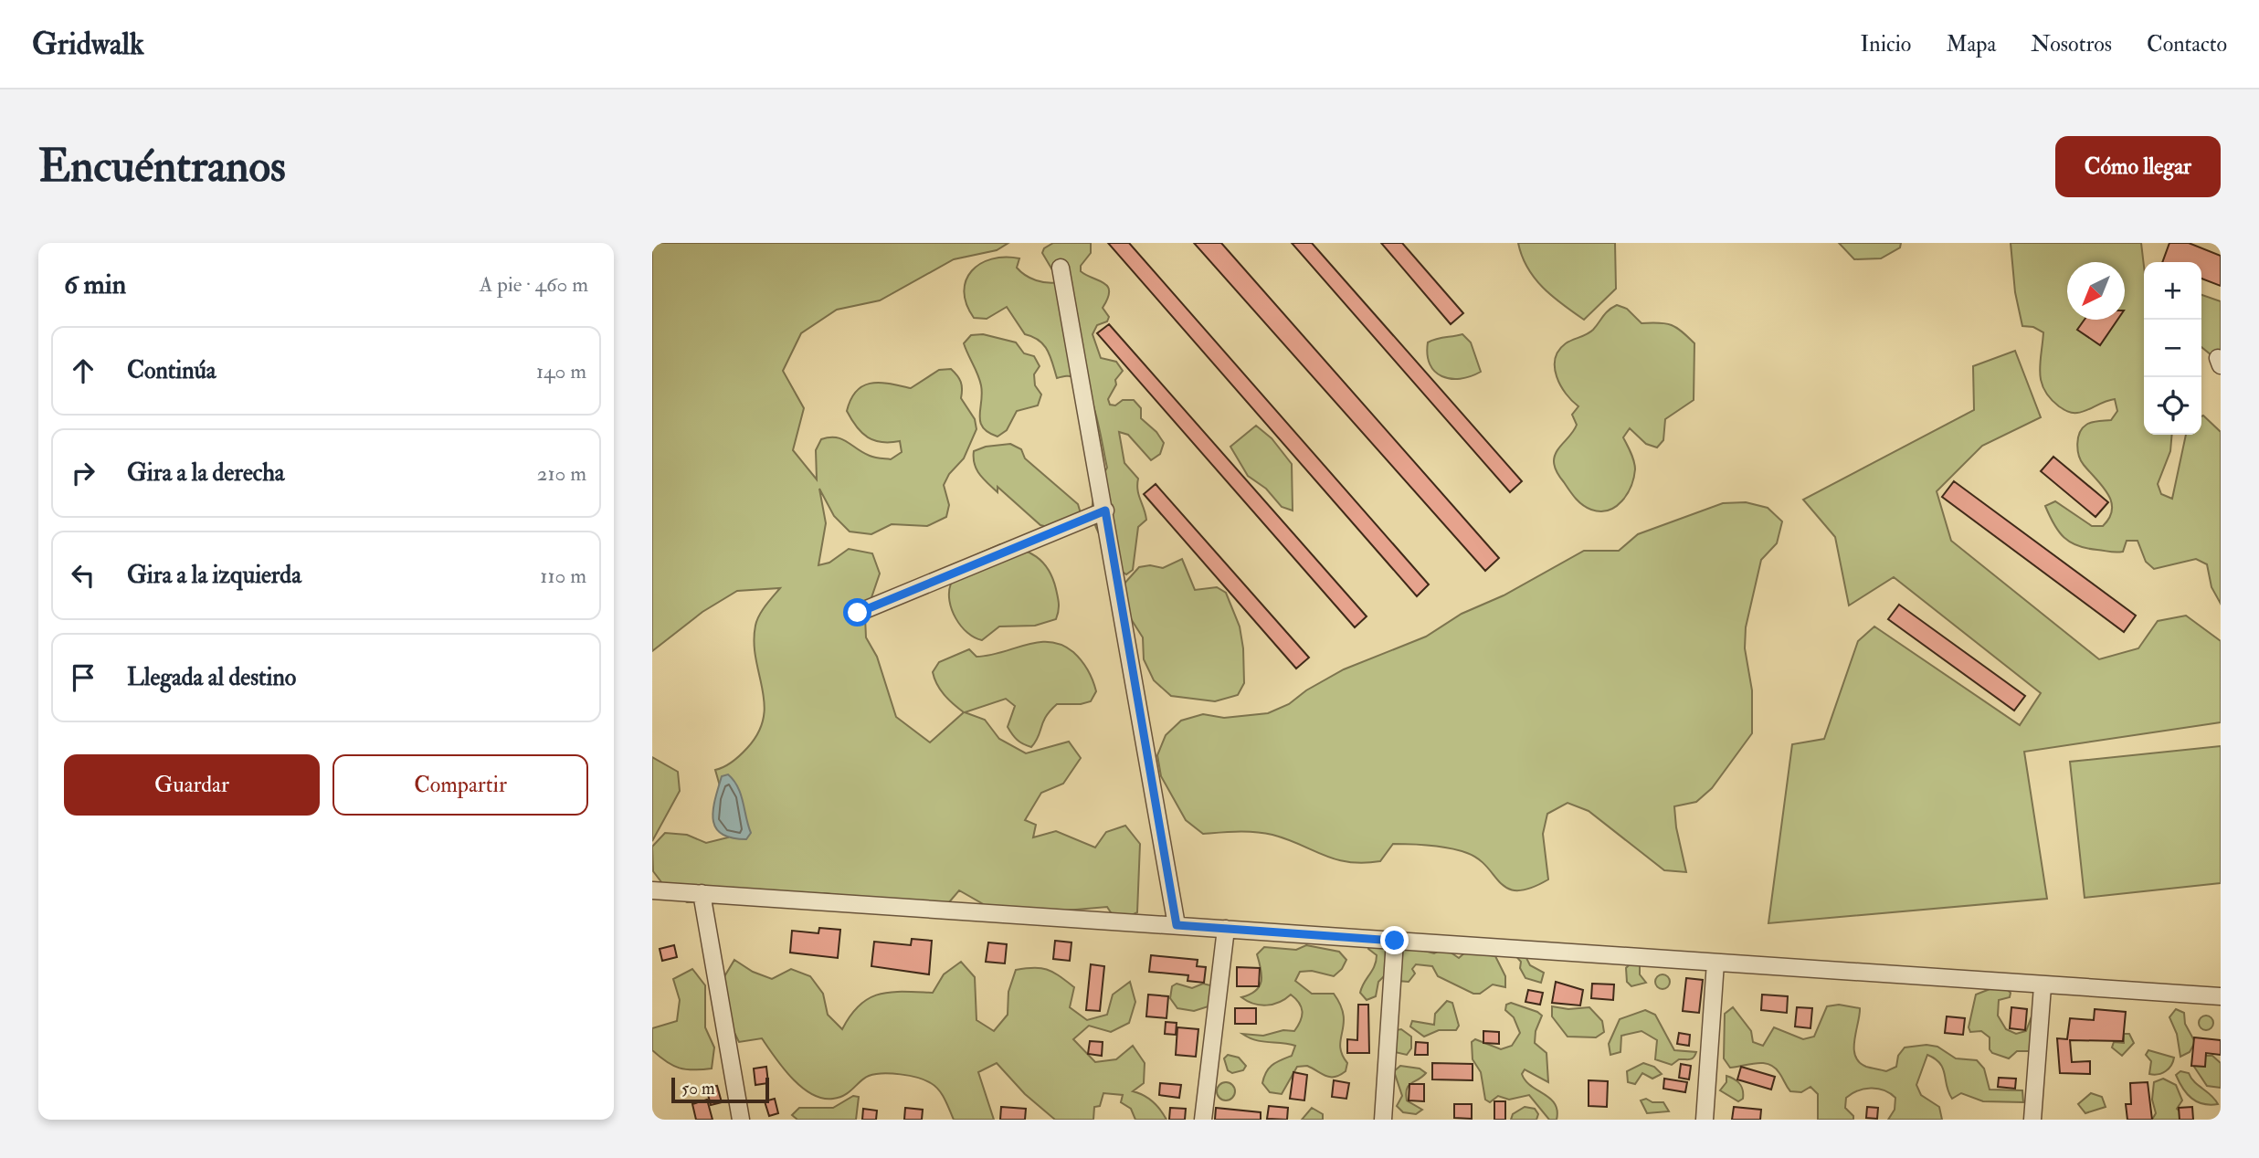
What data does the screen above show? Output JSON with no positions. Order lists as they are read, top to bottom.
{
  "scale_bar": "50 m",
  "north": "bottom left",
  "page": {
    "header": "Gridwalk",
    "nav": [
      "Inicio",
      "Mapa",
      "Nosotros",
      "Contacto"
    ],
    "buttons": [
      "Cómo llegar",
      ["Guardar", "Compartir"]
    ],
    "title": "Encuéntranos",
    "heading": ["6 min", "A pie · 460 m"],
    "map_buttons": ["+", "−"],
    "list": [
      ["Continúa", "140 m"],
      ["Gira a la derecha", "210 m"],
      ["Gira a la izquierda", "110 m"],
      "Llegada al destino"
    ],
    "scale": "50 m"
  }
}
